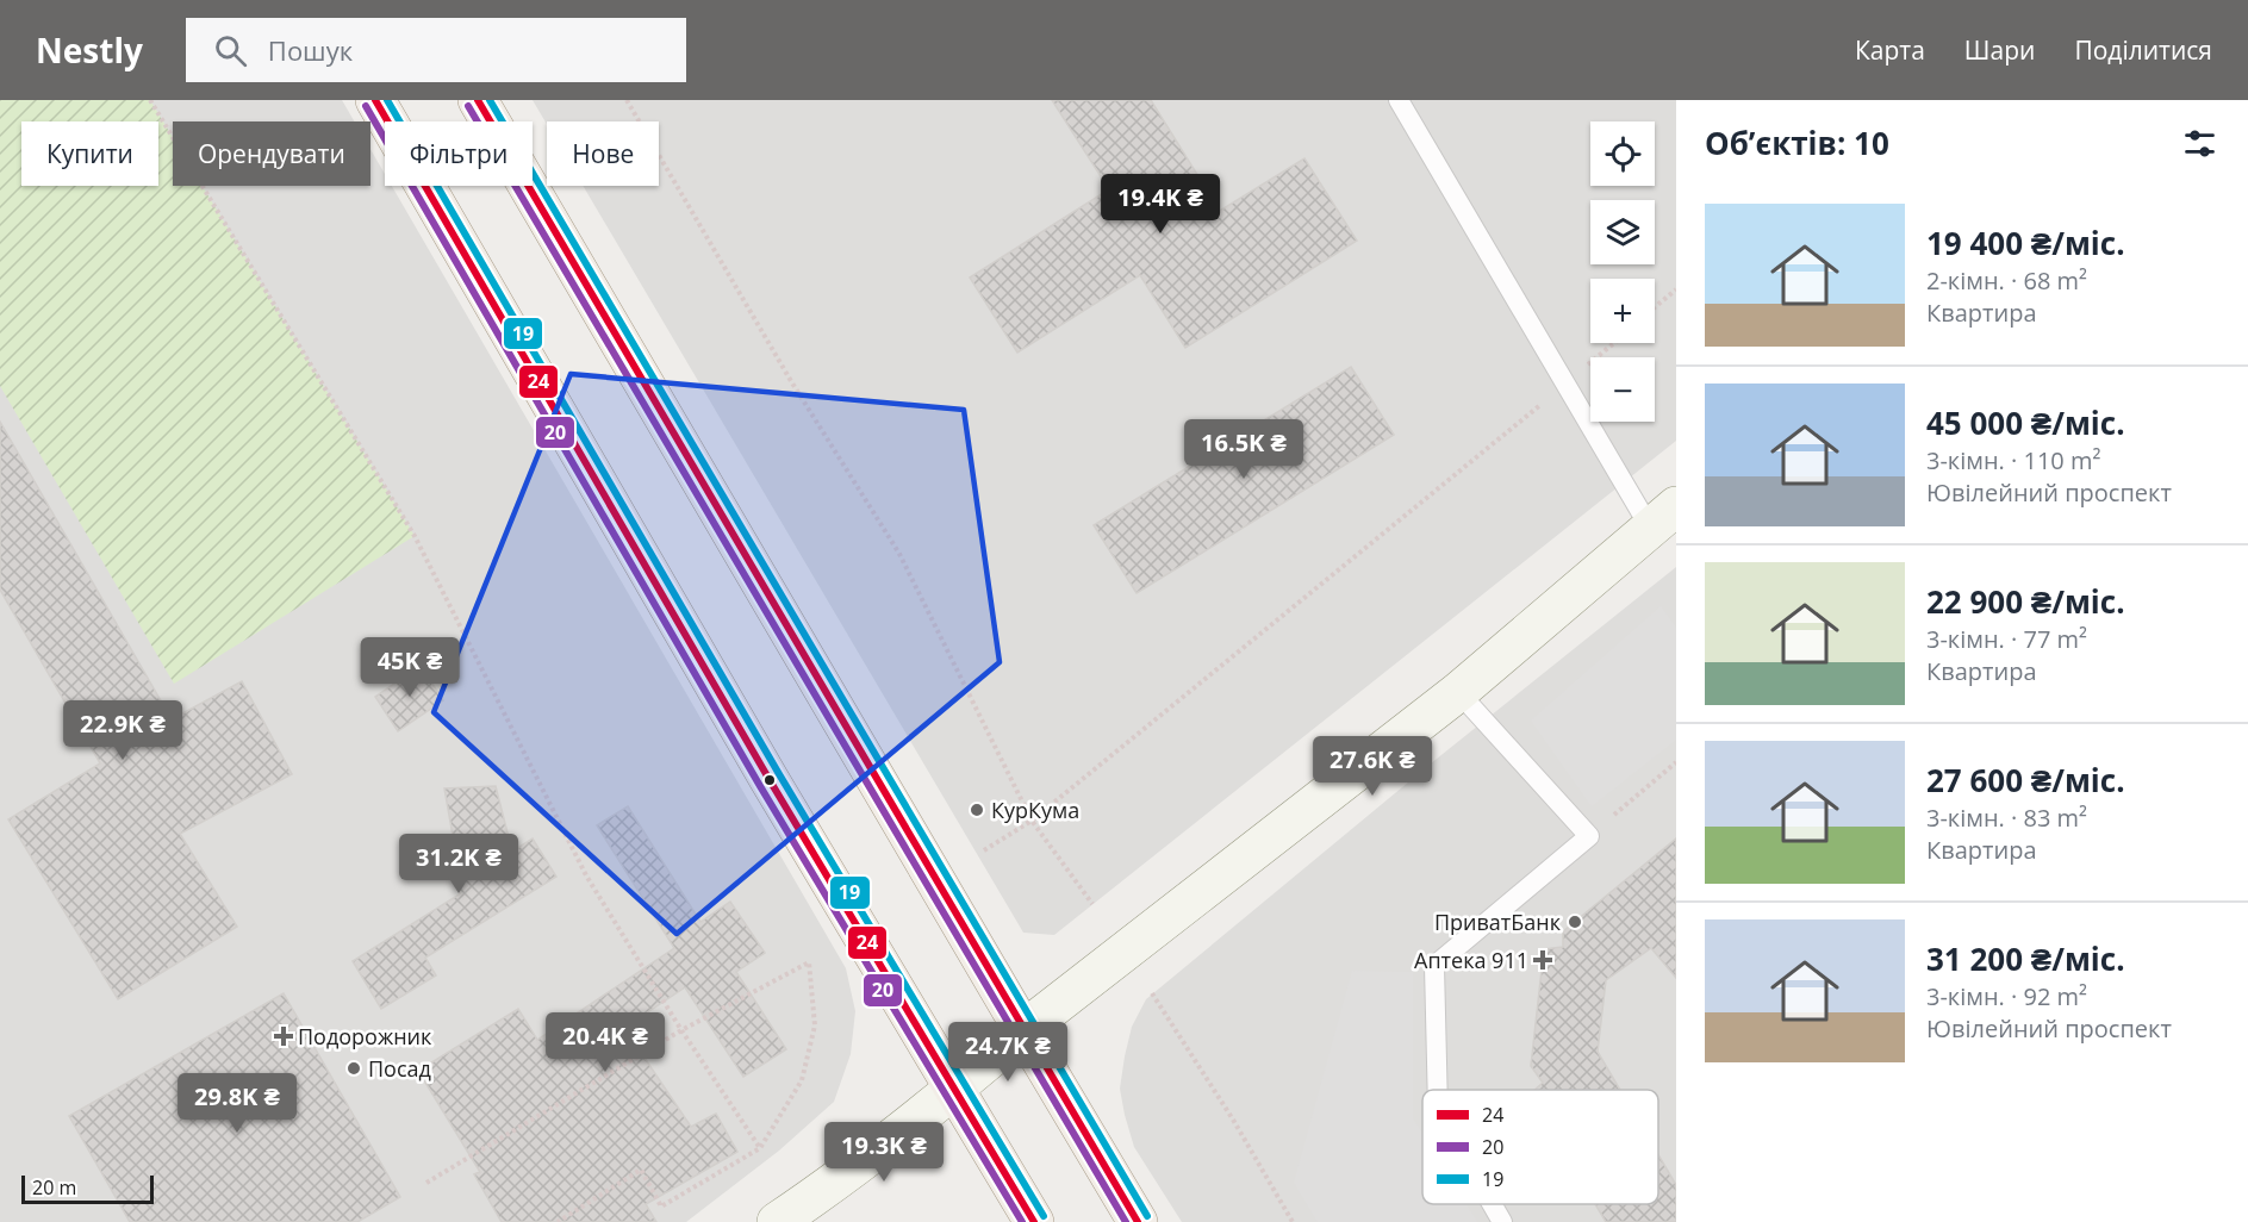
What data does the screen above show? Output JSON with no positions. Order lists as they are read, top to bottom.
{
  "places": {
    "other": ["КурКума", "ПриватБанк", "Посад"],
    "health": ["Аптека 911", "Подорожник"]
  },
  "lines": ["transit line 24", "transit line 19", "transit line 20"],
  "legend": ["24", "20", "19"],
  "scale_bar": "20 m",
  "page": {
    "header": "Nestly",
    "search": "Пошук",
    "nav": ["Карта", "Шари", "Поділитися"],
    "heading": "Об’єктів: 10",
    "map_buttons": ["+", "−"],
    "chip": [
      "Купити",
      "Орендувати",
      "Фільтри",
      "Нове"
    ],
    "price": [
      "19.4K ₴",
      "16.5K ₴",
      "45K ₴",
      "22.9K ₴",
      "27.6K ₴",
      "31.2K ₴",
      "20.4K ₴",
      "24.7K ₴",
      "29.8K ₴",
      "19.3K ₴"
    ],
    "list": [
      {
        "name": "19 400 ₴/міс.",
        "note": "2-кімн. · 68 m² · Квартира"
      },
      {
        "name": "45 000 ₴/міс.",
        "note": "3-кімн. · 110 m² · Ювілейний проспект"
      },
      {
        "name": "22 900 ₴/міс.",
        "note": "3-кімн. · 77 m² · Квартира"
      },
      {
        "name": "27 600 ₴/міс.",
        "note": "3-кімн. · 83 m² · Квартира"
      },
      {
        "name": "31 200 ₴/міс.",
        "note": "3-кімн. · 92 m² · Ювілейний проспект"
      }
    ],
    "scale": "20 m"
  }
}
